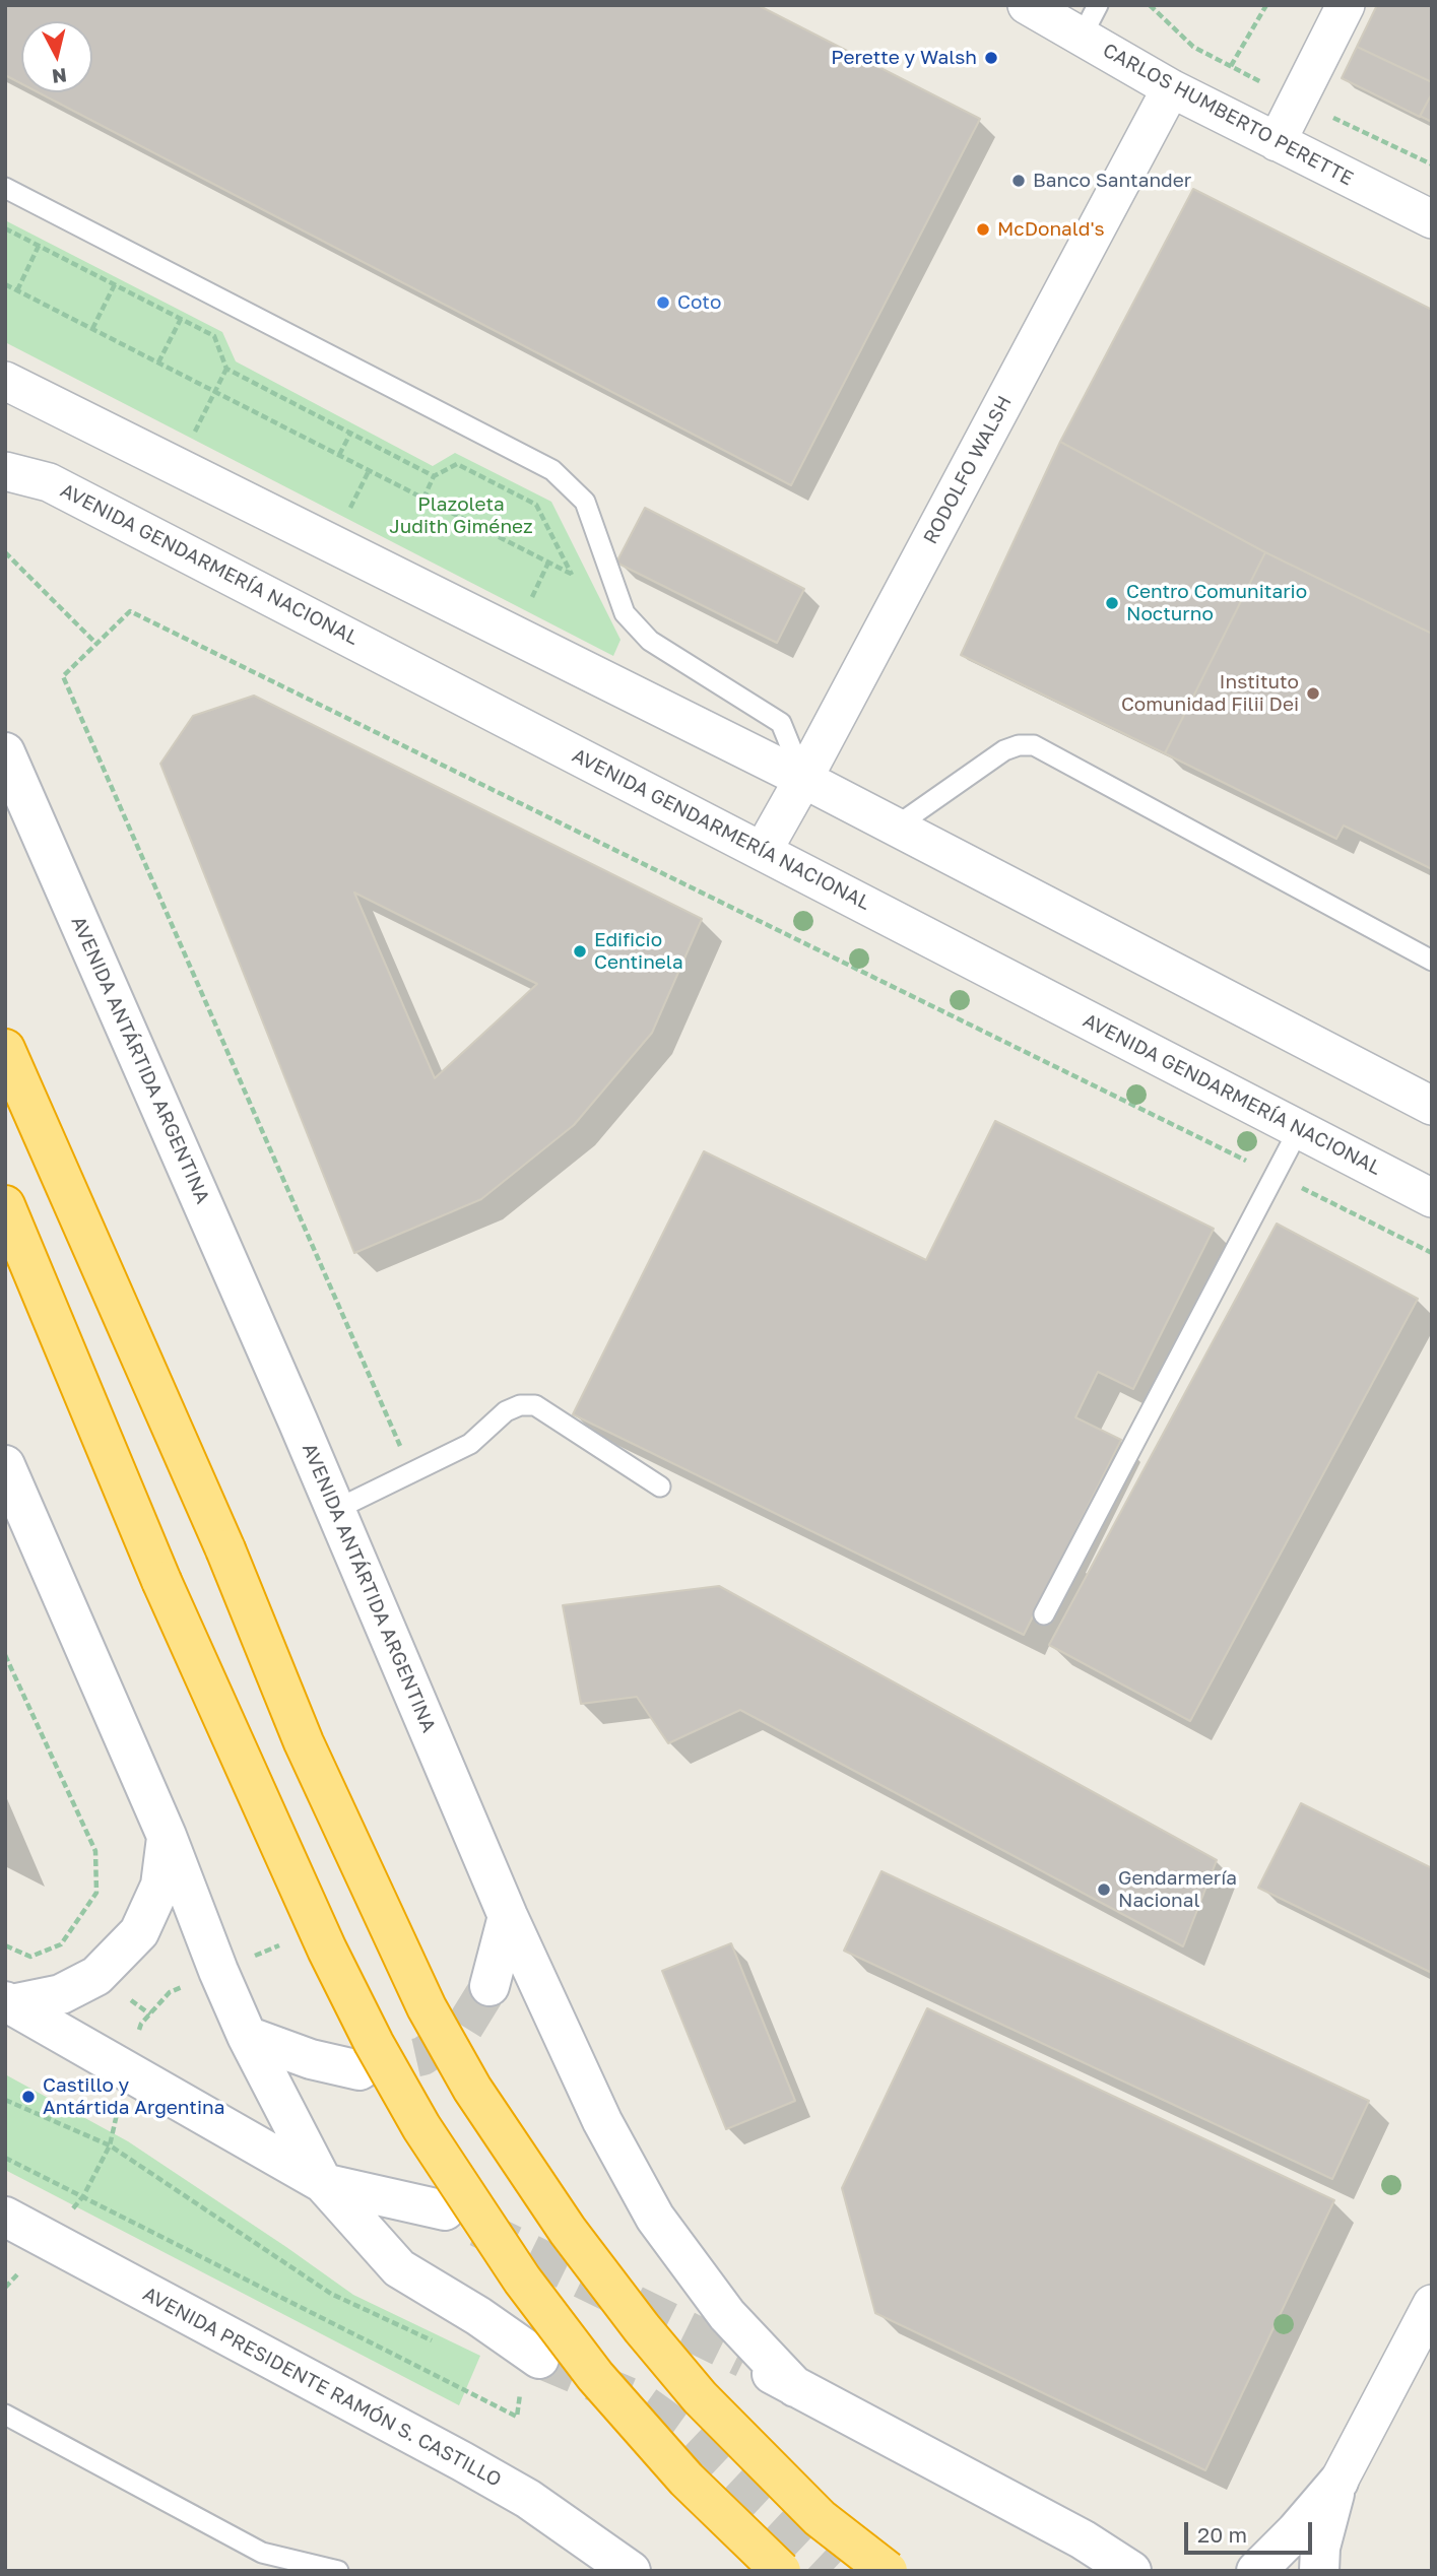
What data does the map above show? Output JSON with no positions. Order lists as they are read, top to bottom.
{
  "streets": {
    "main road": ["AVENIDA ANTÁRTIDA ARGENTINA", "AVENIDA PRESIDENTE RAMÓN S. CASTILLO"],
    "street": ["CARLOS HUMBERTO PERETTE", "RODOLFO WALSH", "AVENIDA GENDARMERÍA NACIONAL"]
  },
  "crossings": [
    ["CARLOS HUMBERTO PERETTE", "RODOLFO WALSH"],
    ["RODOLFO WALSH", "AVENIDA GENDARMERÍA NACIONAL"]
  ],
  "parks": ["Plazoleta Judith Giménez"],
  "places": [
    "Perette y Walsh",
    "Banco Santander",
    "McDonald's",
    "Coto",
    "Centro Comunitario Nocturno",
    "Instituto Comunidad Filii Dei",
    "Edificio Centinela",
    "Gendarmería Nacional",
    "Castillo y Antártida Argentina"
  ],
  "scale_bar": "20 m",
  "north": "bottom"
}
